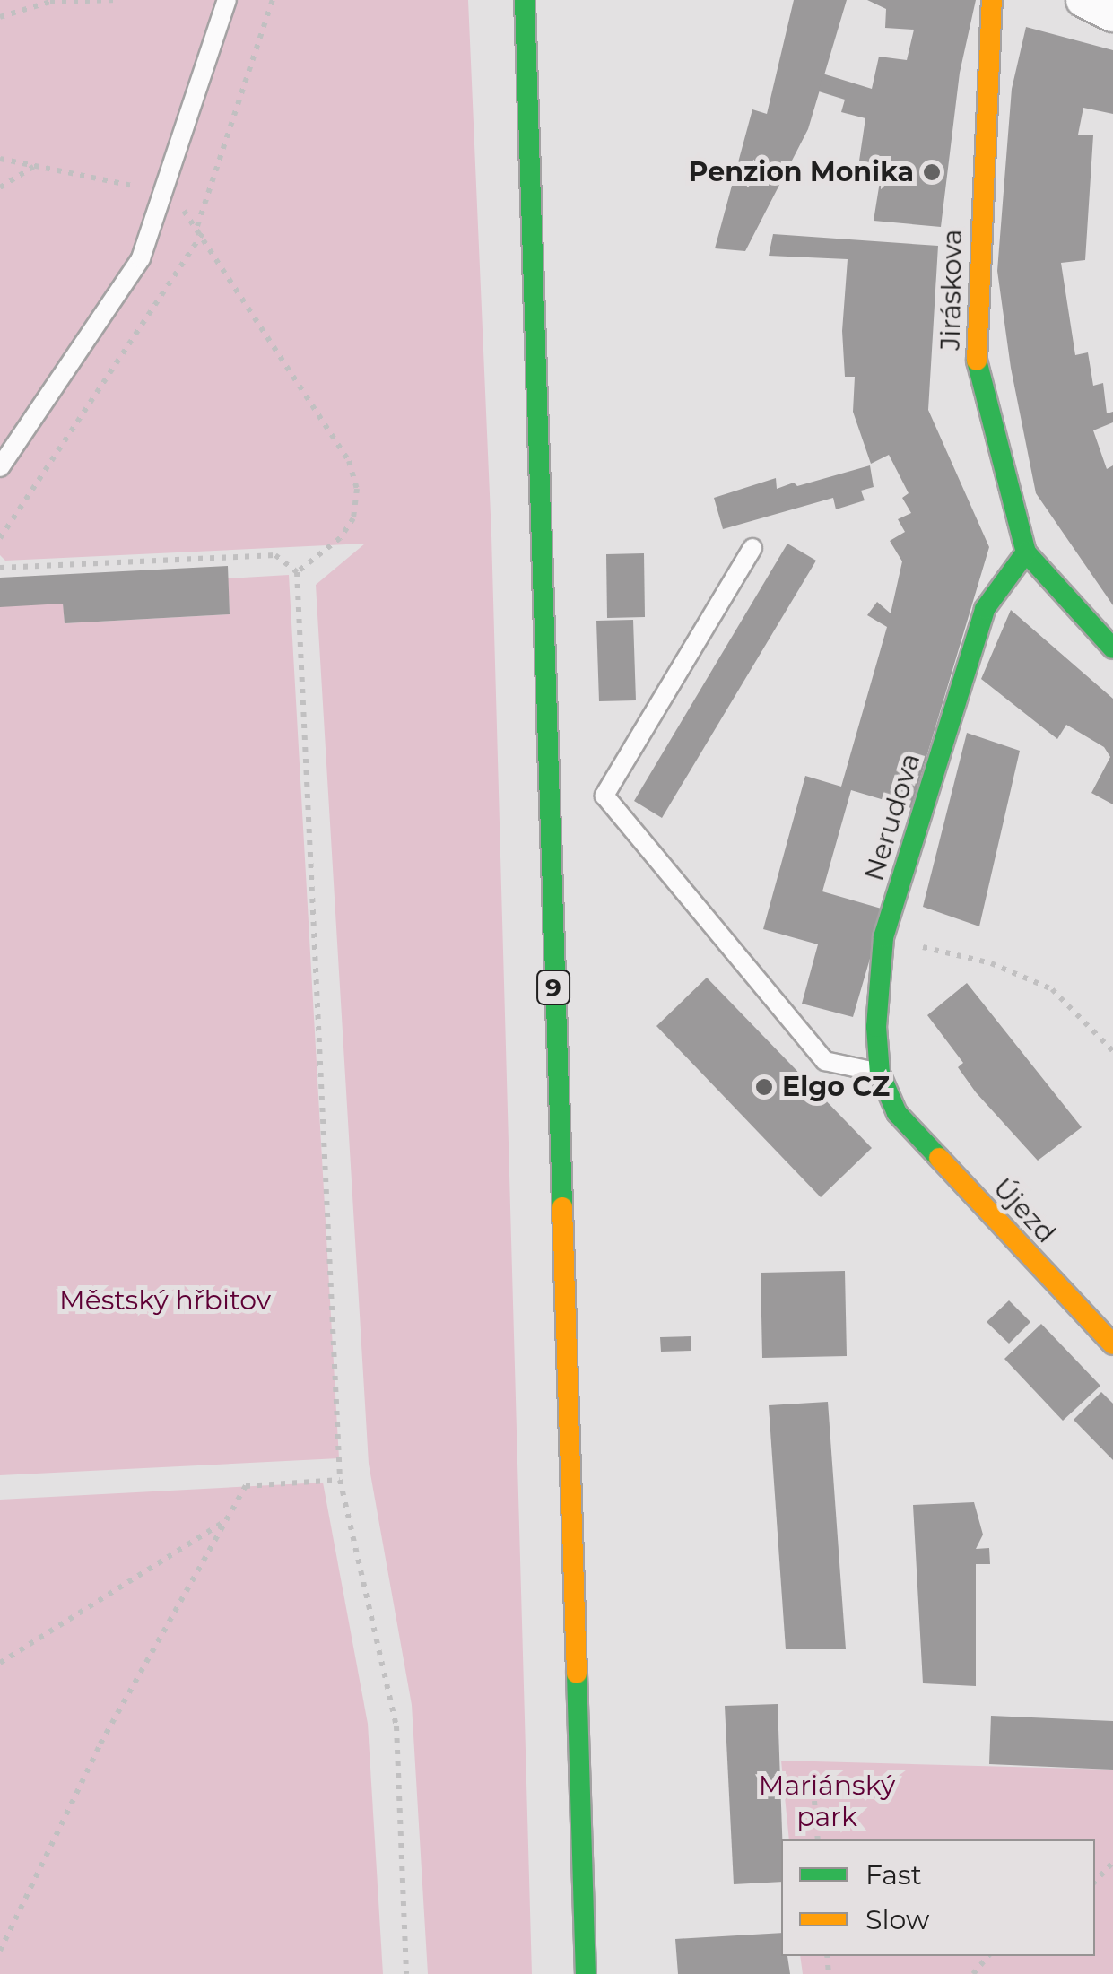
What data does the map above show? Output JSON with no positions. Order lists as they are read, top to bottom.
{
  "streets": {
    "main road": [
      "Jiráskova",
      "Nerudova",
      "9",
      "Újezd"
    ]
  },
  "crossings": [
    ["Jiráskova", "Nerudova"],
    ["Nerudova", "Újezd"]
  ],
  "parks": ["Městský hřbitov", "Mariánský park"],
  "places": ["Penzion Monika", "Elgo CZ"],
  "legend": ["Fast", "Slow"]
}
